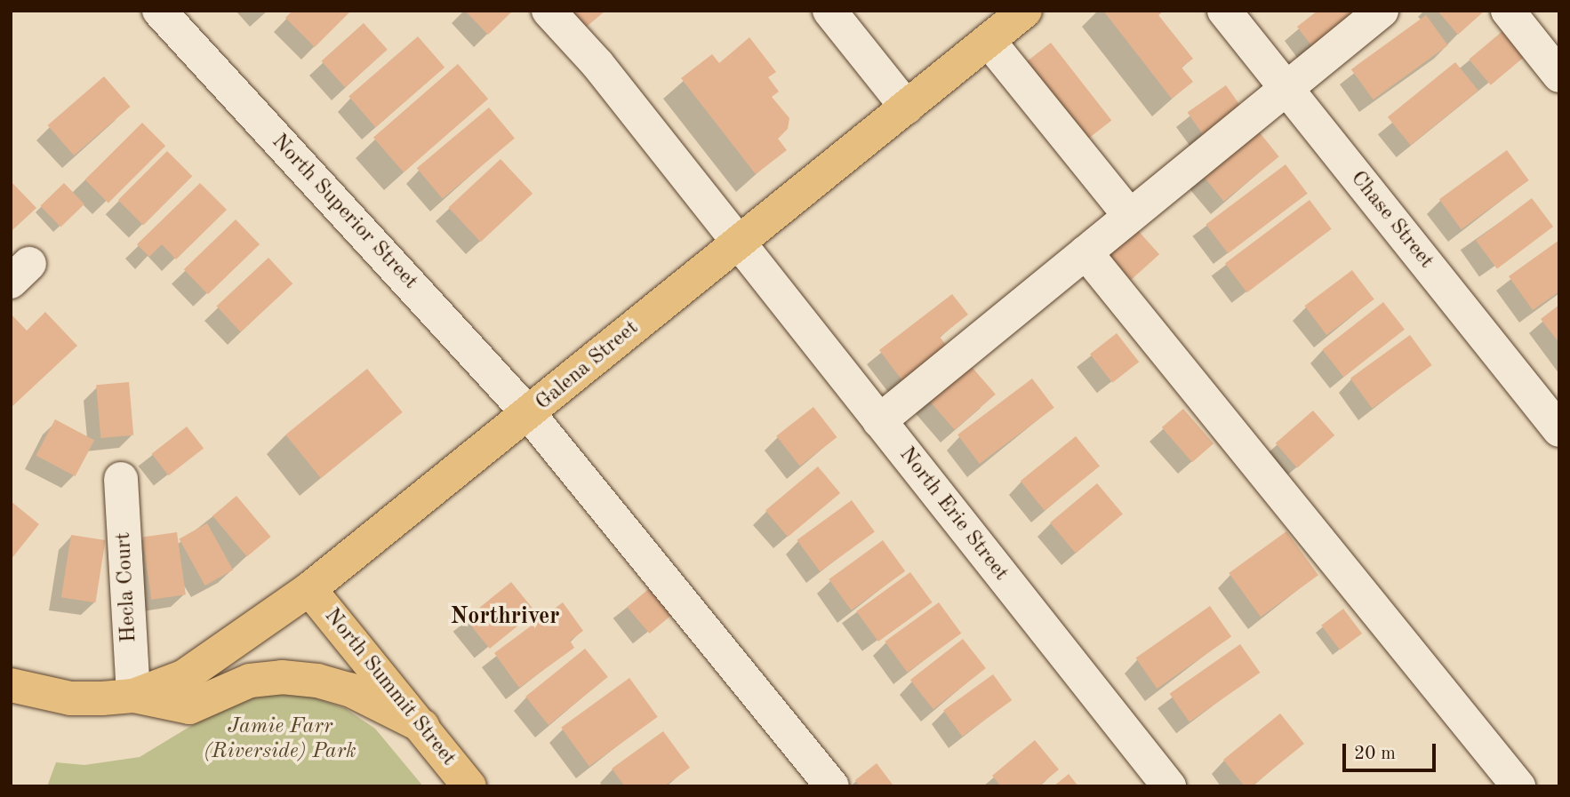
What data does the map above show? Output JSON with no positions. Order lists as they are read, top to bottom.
{
  "streets": {
    "main road": ["Galena Street", "North Summit Street"],
    "street": [
      "North Superior Street",
      "Chase Street",
      "North Erie Street",
      "Hecla Court"
    ]
  },
  "crossings": [
    ["North Superior Street", "Galena Street"],
    ["Galena Street", "North Erie Street"],
    ["Galena Street", "Hecla Court"],
    ["Galena Street", "North Summit Street"]
  ],
  "districts": ["Northriver"],
  "parks": ["Jamie Farr (Riverside) Park"],
  "scale_bar": "20 m"
}
